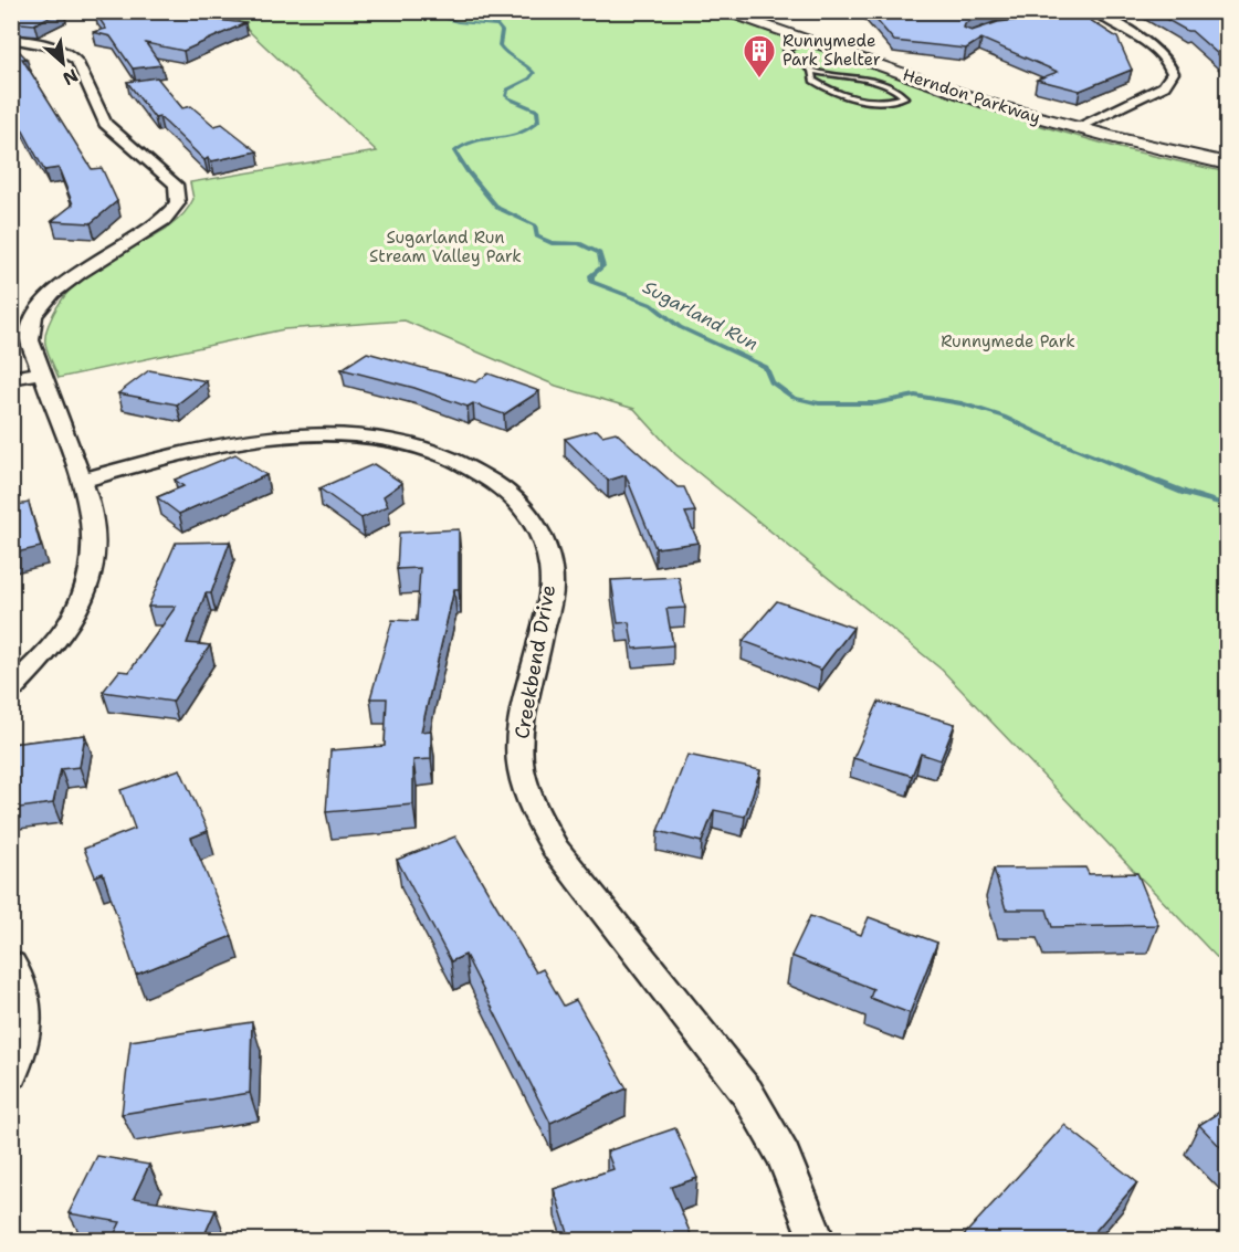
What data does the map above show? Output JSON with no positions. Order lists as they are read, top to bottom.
{
  "streets": {
    "main road": ["Herndon Parkway"],
    "street": ["Creekbend Drive"]
  },
  "water": ["Sugarland Run"],
  "parks": ["Sugarland Run Stream Valley Park", "Runnymede Park"],
  "places": {
    "building": ["Runnymede Park Shelter"]
  },
  "north": "bottom right"
}
